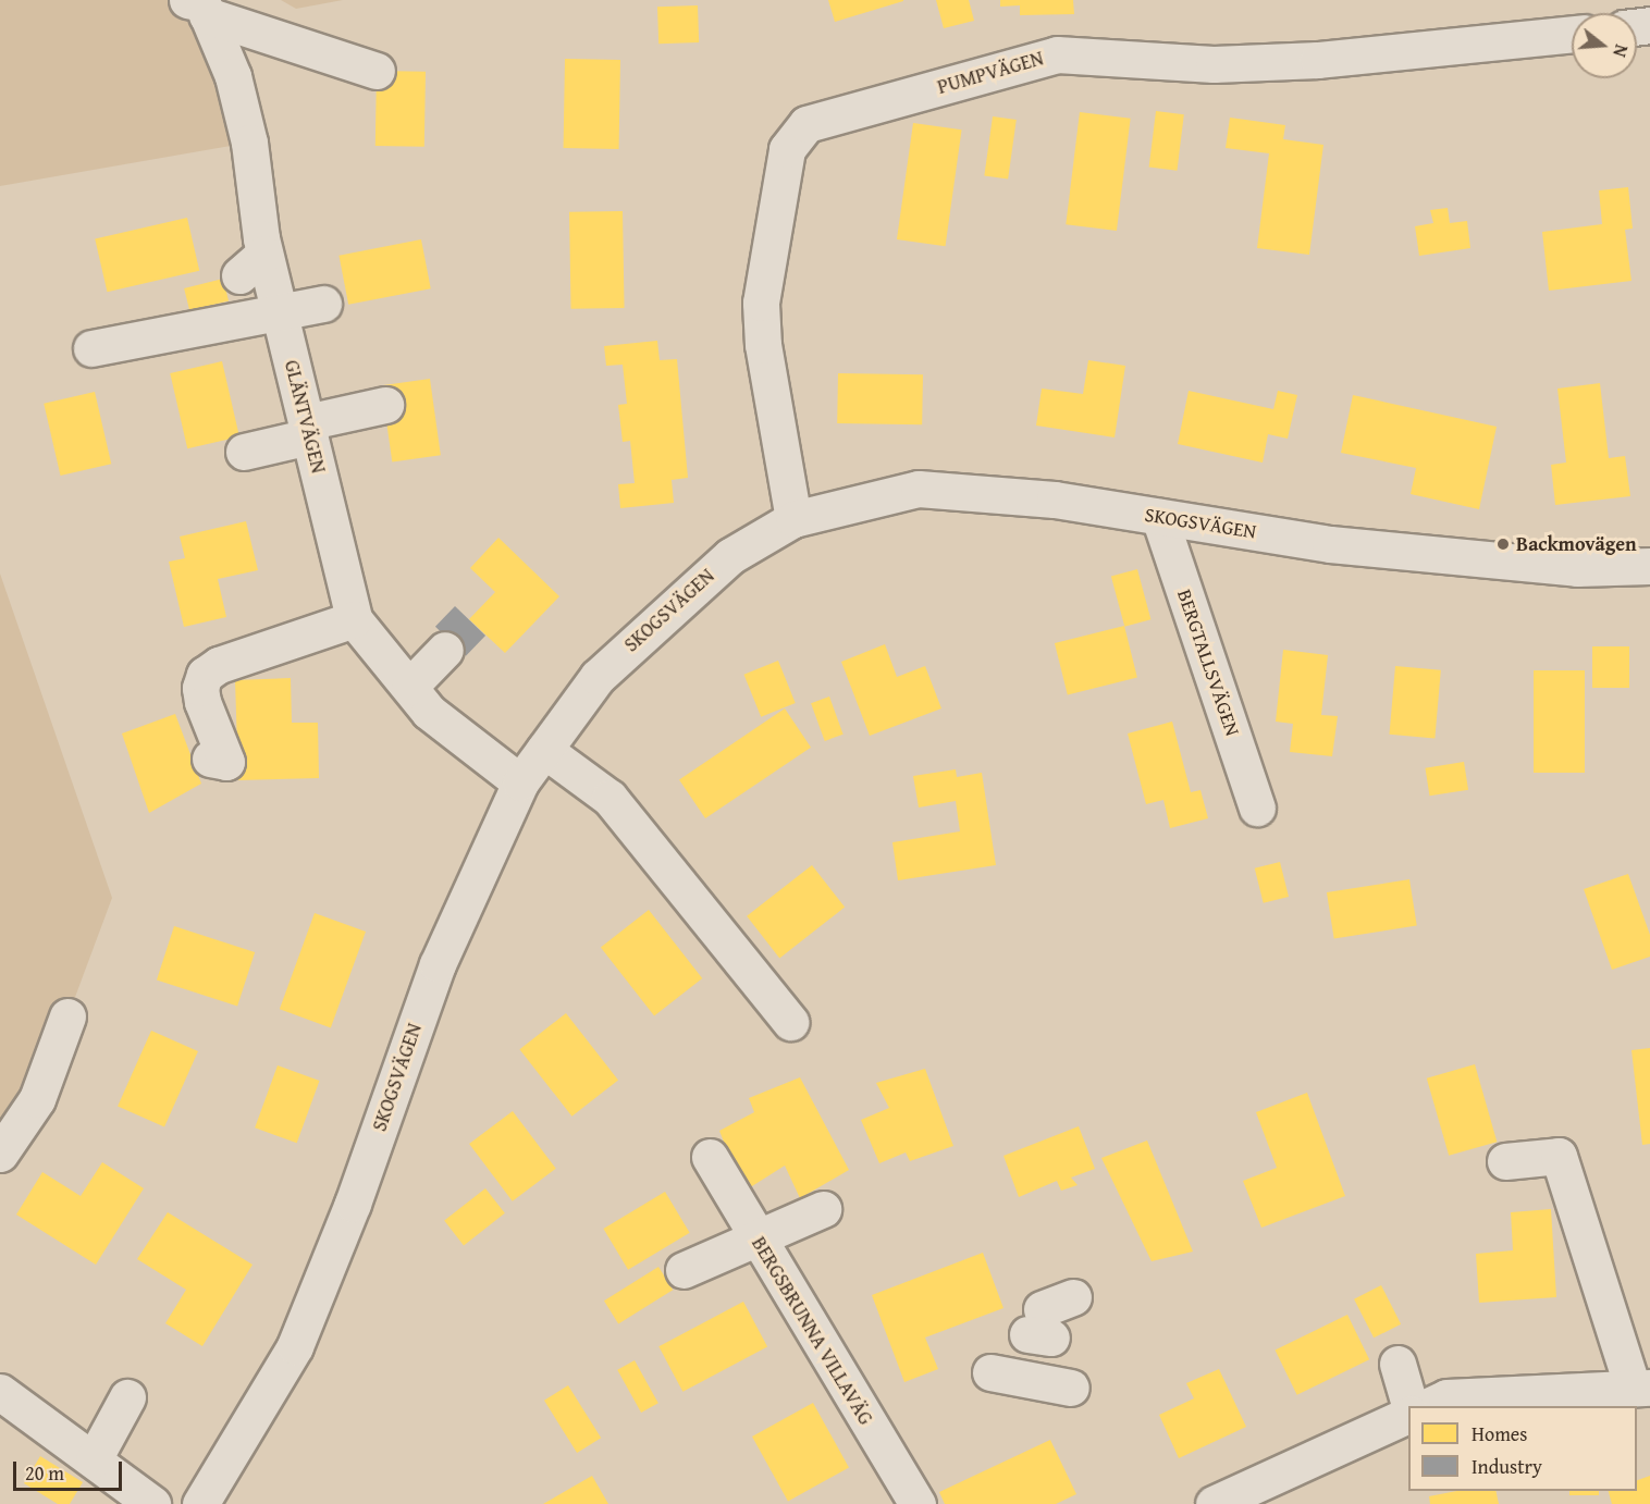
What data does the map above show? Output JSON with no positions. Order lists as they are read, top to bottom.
{
  "streets": {
    "street": [
      "PUMPVÄGEN",
      "GLÄNTVÄGEN",
      "SKOGSVÄGEN",
      "BERGTALLSVÄGEN",
      "BERGSBRUNNA VILLAVÄG"
    ]
  },
  "crossings": [
    ["PUMPVÄGEN", "SKOGSVÄGEN"],
    ["GLÄNTVÄGEN", "SKOGSVÄGEN"],
    ["SKOGSVÄGEN", "BERGTALLSVÄGEN"]
  ],
  "places": ["Backmovägen"],
  "legend": ["Homes", "Industry"],
  "scale_bar": "20 m",
  "north": "right"
}
